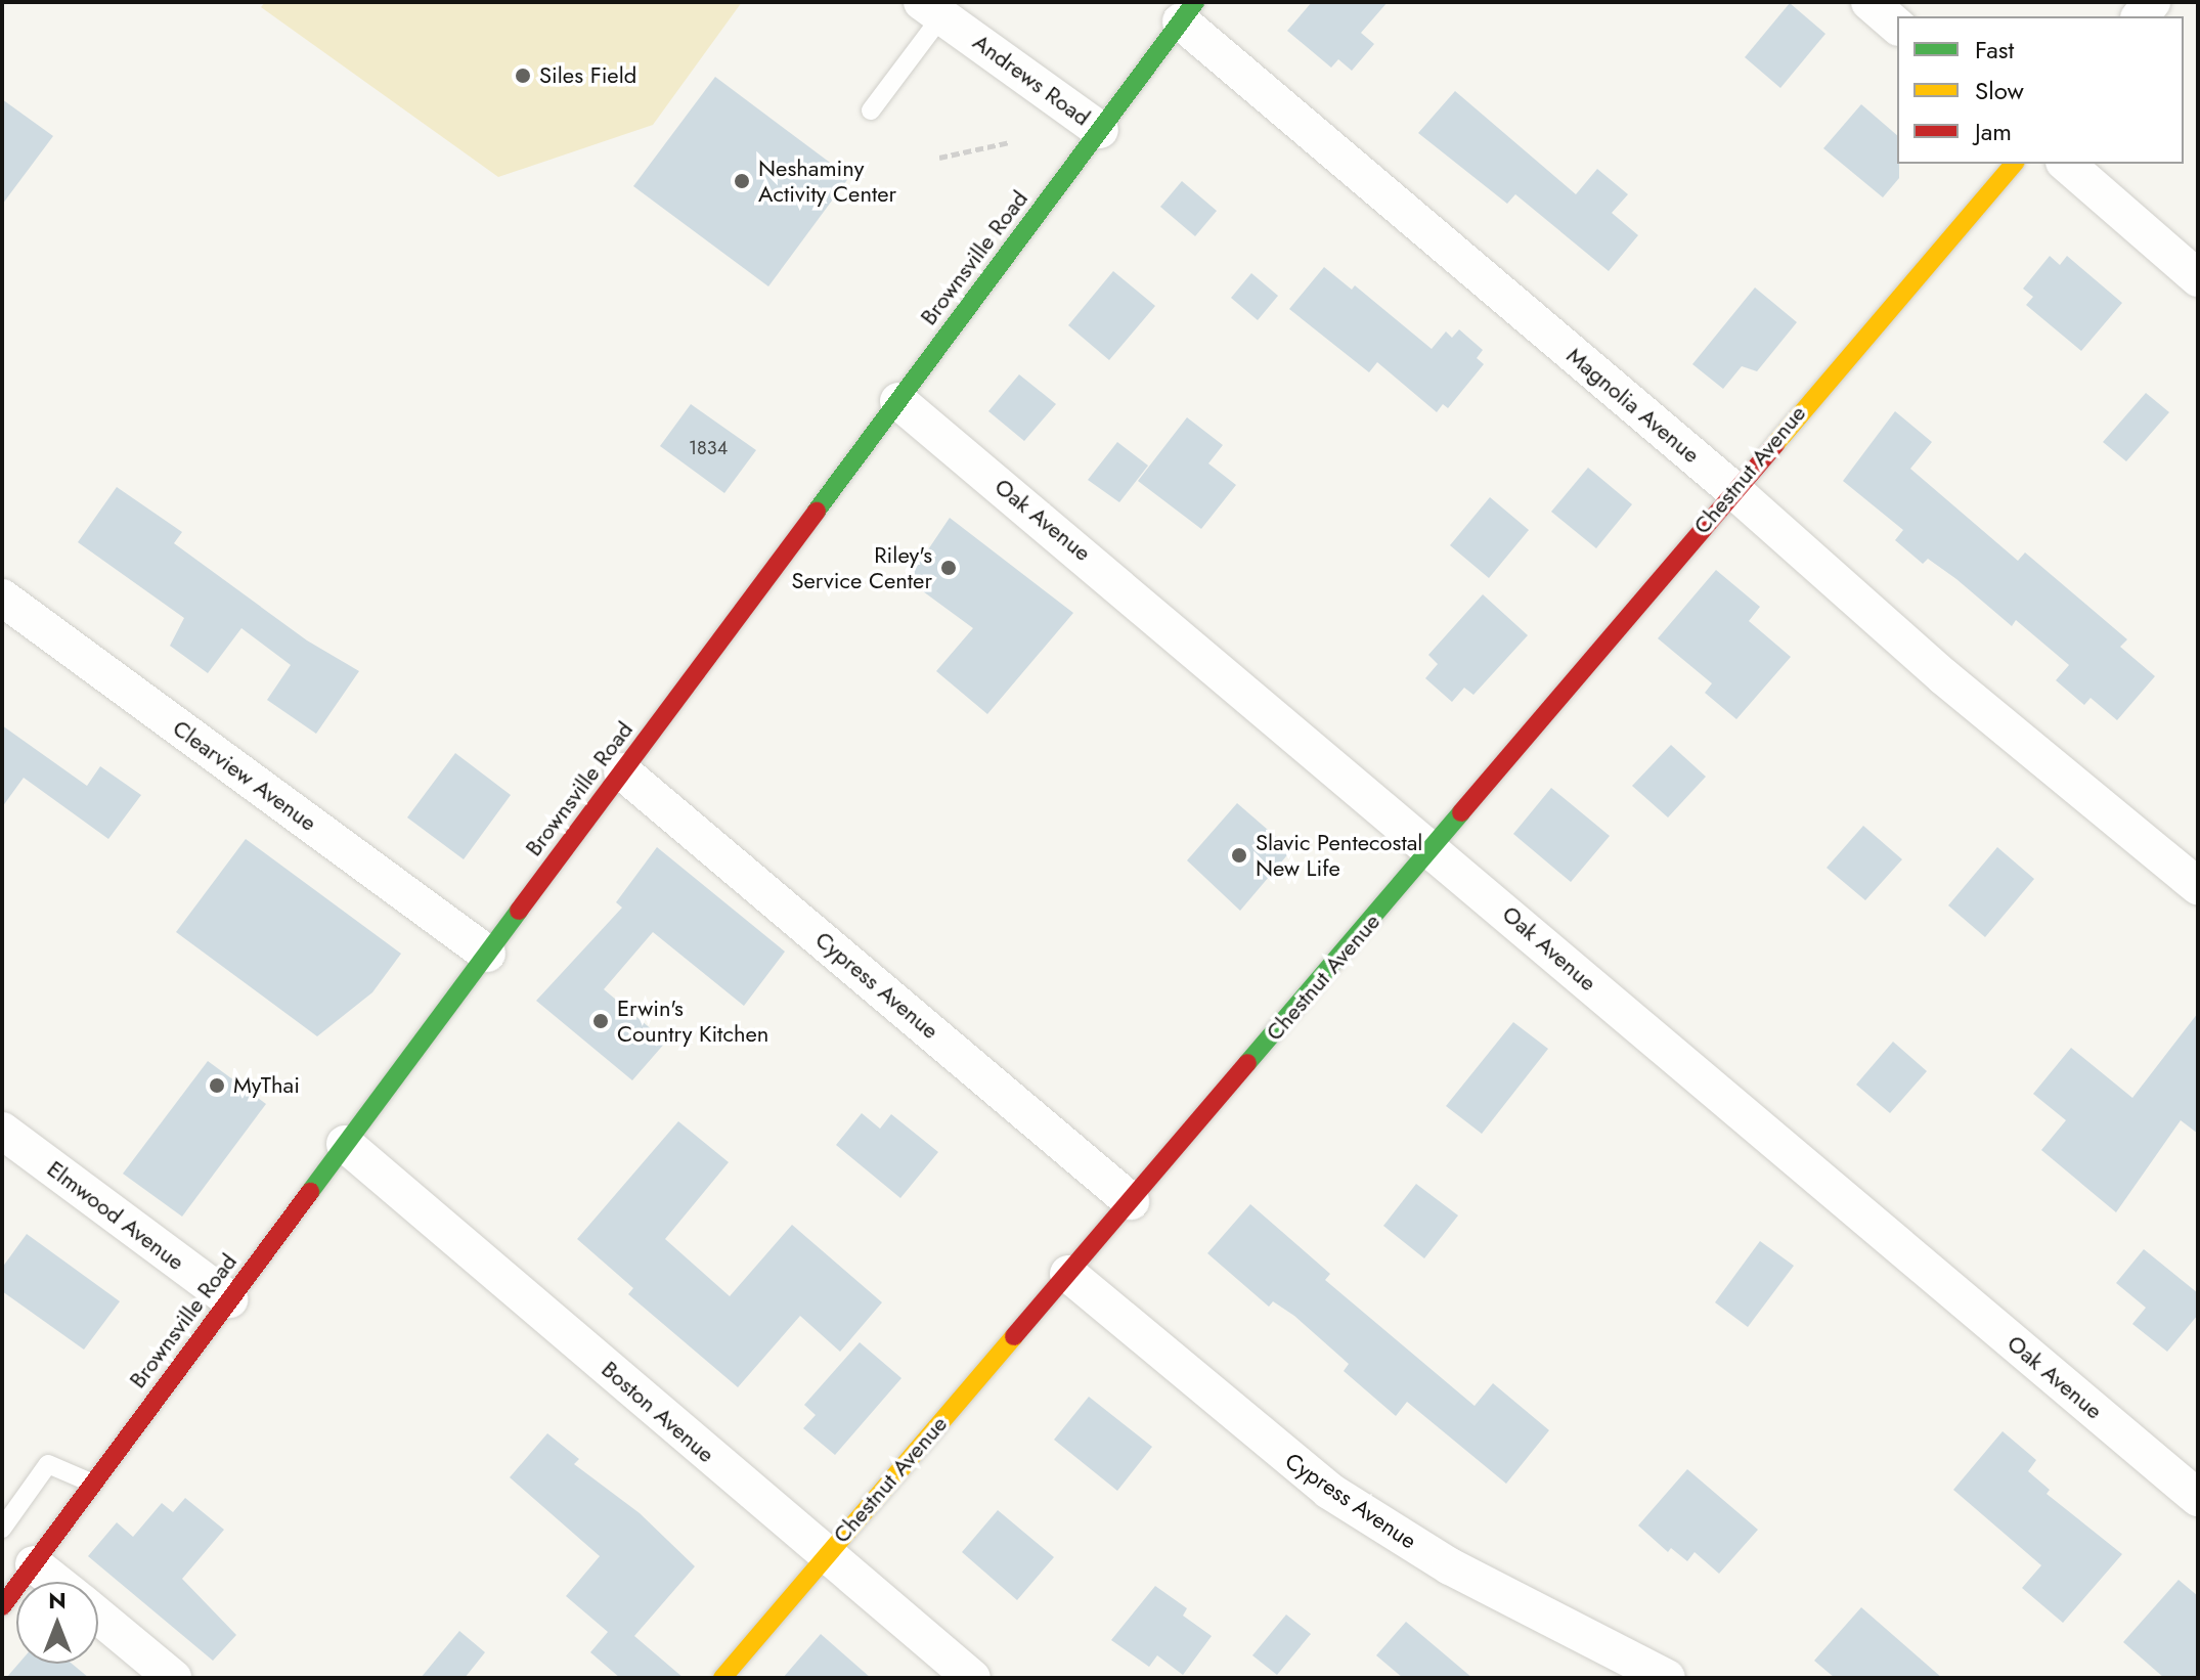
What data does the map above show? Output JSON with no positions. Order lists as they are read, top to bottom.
{
  "streets": {
    "street": [
      "Andrews Road",
      "Brownsville Road",
      "Magnolia Avenue",
      "Chestnut Avenue",
      "Oak Avenue",
      "Clearview Avenue",
      "Cypress Avenue",
      "Elmwood Avenue",
      "Boston Avenue"
    ]
  },
  "crossings": [
    ["Andrews Road", "Brownsville Road"],
    ["Brownsville Road", "Magnolia Avenue"],
    ["Brownsville Road", "Oak Avenue"],
    ["Brownsville Road", "Clearview Avenue"],
    ["Brownsville Road", "Cypress Avenue"],
    ["Brownsville Road", "Elmwood Avenue"],
    ["Brownsville Road", "Boston Avenue"],
    ["Magnolia Avenue", "Chestnut Avenue"],
    ["Chestnut Avenue", "Oak Avenue"],
    ["Chestnut Avenue", "Cypress Avenue"],
    ["Chestnut Avenue", "Boston Avenue"]
  ],
  "places": [
    "Siles Field",
    "Neshaminy Activity Center",
    "Riley's Service Center",
    "Slavic Pentecostal New Life",
    "Erwin's Country Kitchen",
    "MyThai"
  ],
  "house_numbers": ["1834"],
  "legend": ["Fast", "Slow", "Jam"],
  "north": "top"
}
